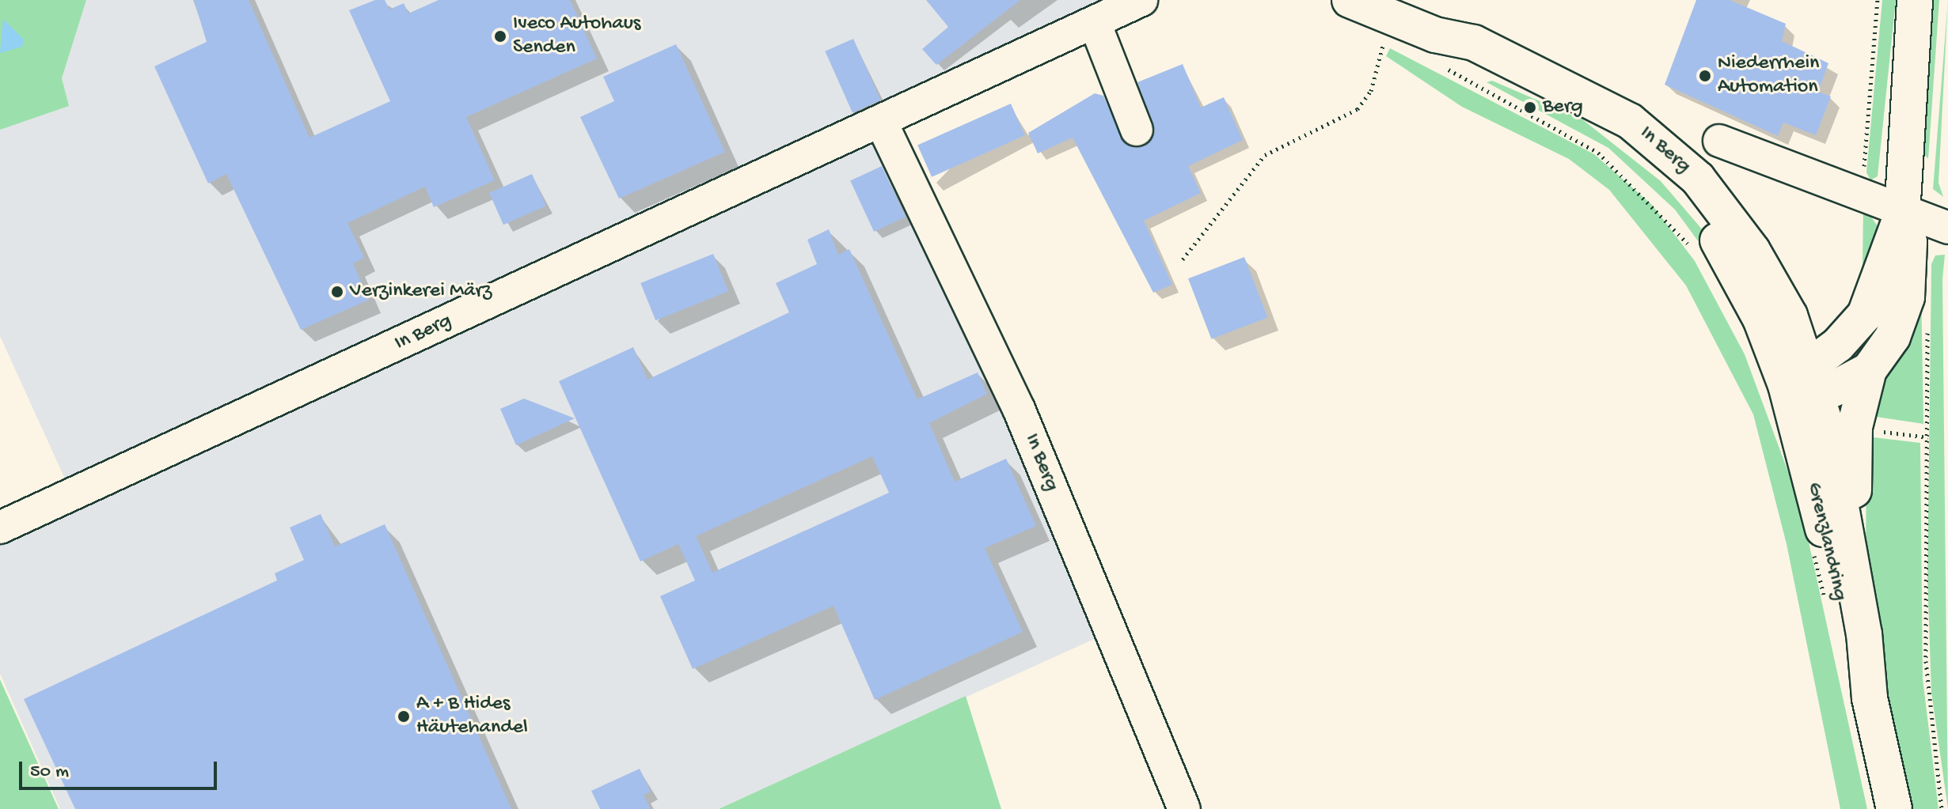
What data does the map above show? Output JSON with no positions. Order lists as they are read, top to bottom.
{
  "streets": {
    "main road": ["In Berg", "Grenzlandring"]
  },
  "crossings": [
    ["In Berg", "Grenzlandring"]
  ],
  "places": [
    "Iveco Autohaus Senden",
    "Niederrhein Automation",
    "Berg",
    "Verzinkerei März",
    "A + B Hides Häutehandel"
  ],
  "scale_bar": "50 m"
}
